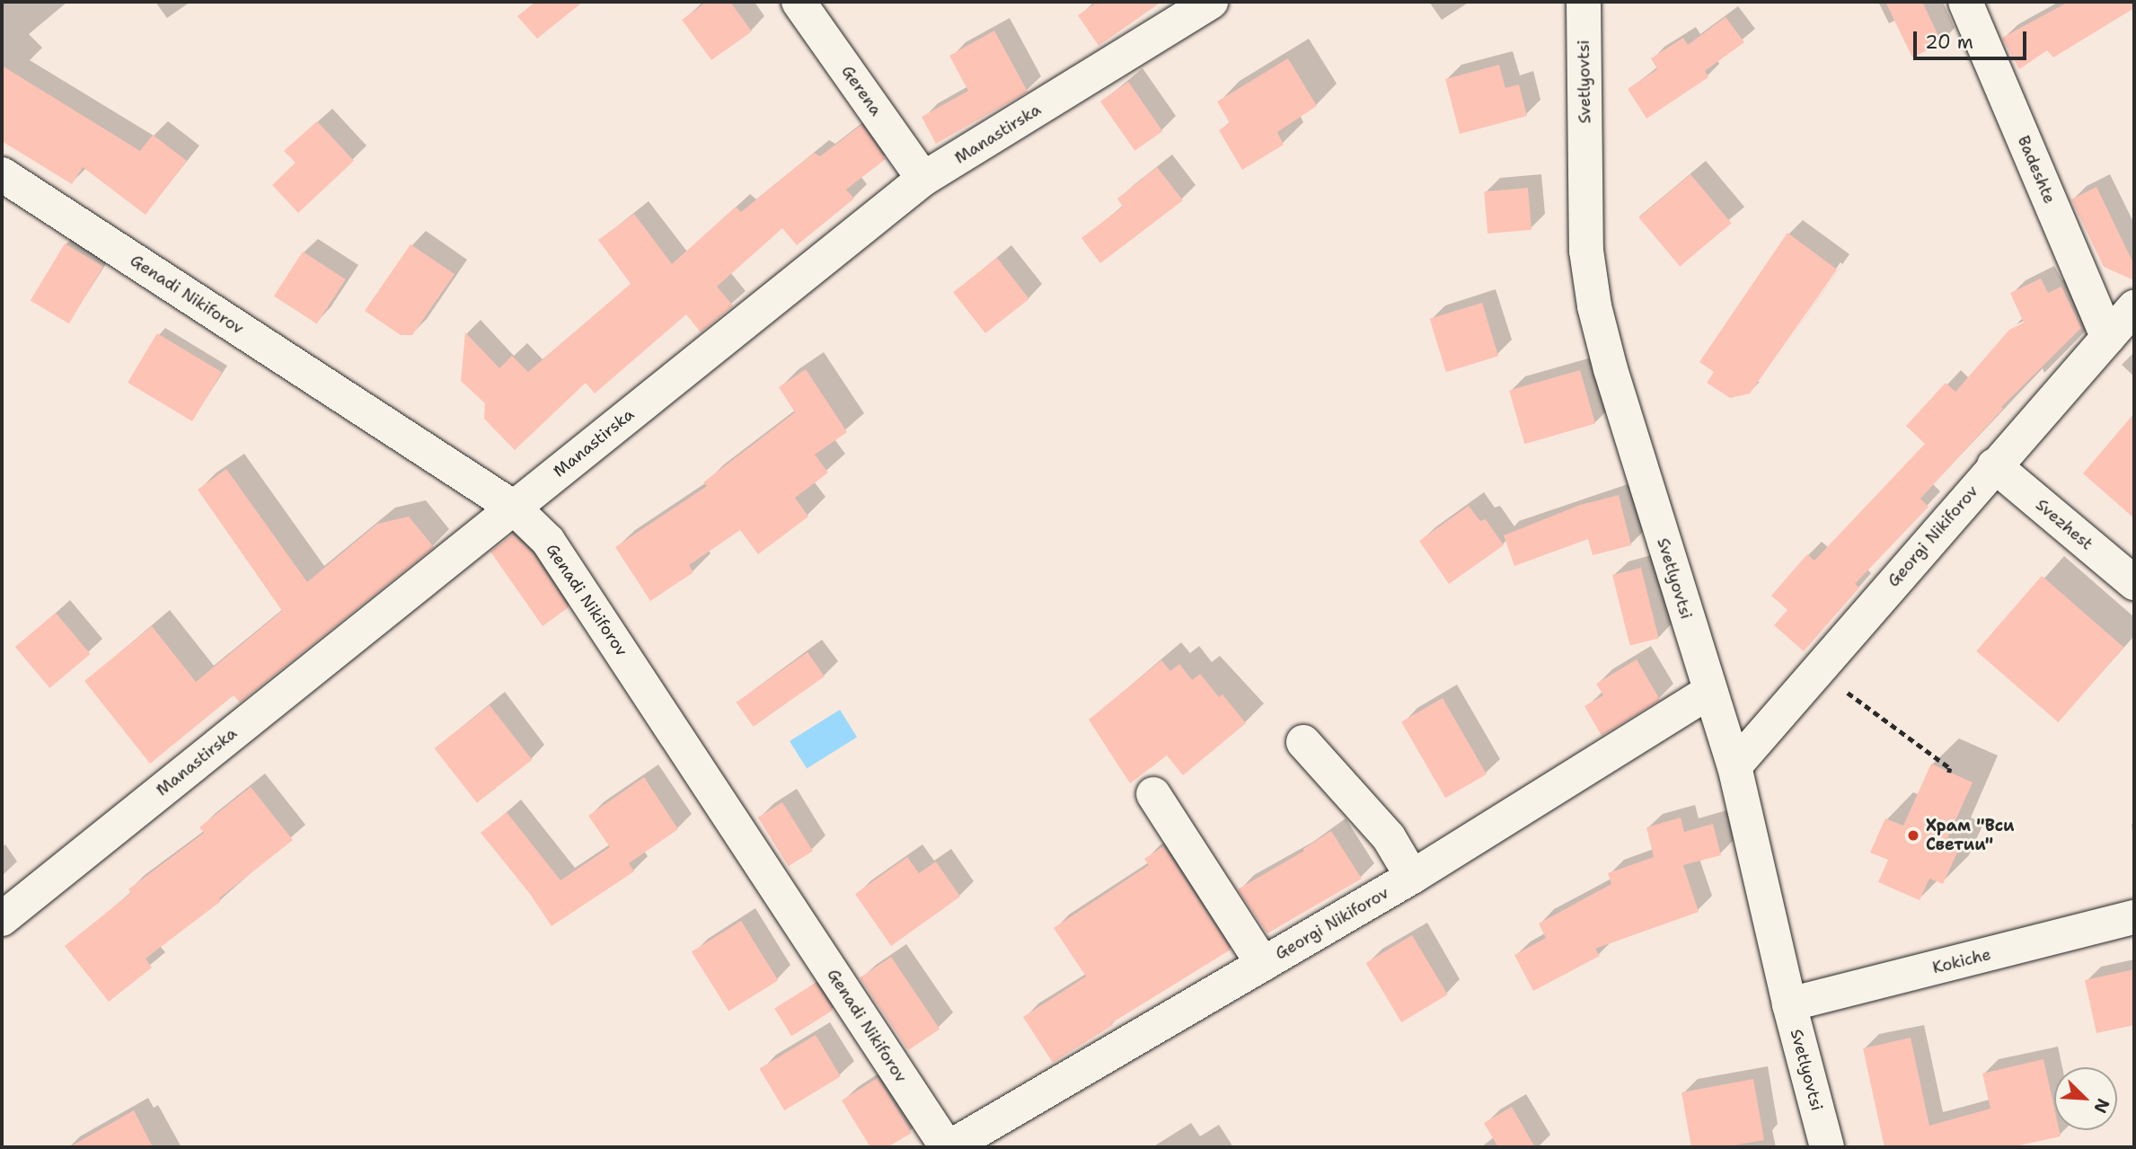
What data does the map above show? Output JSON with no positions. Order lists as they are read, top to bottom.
{
  "streets": {
    "street": [
      "Svetlyovtsi",
      "Gerena",
      "Manastirska",
      "Badeshte",
      "Genadi Nikiforov",
      "Svezhest",
      "Georgi Nikiforov",
      "Kokiche"
    ]
  },
  "crossings": [
    ["Svetlyovtsi", "Georgi Nikiforov"],
    ["Svetlyovtsi", "Kokiche"],
    ["Gerena", "Manastirska"],
    ["Manastirska", "Genadi Nikiforov"],
    ["Badeshte", "Georgi Nikiforov"],
    ["Genadi Nikiforov", "Georgi Nikiforov"],
    ["Svezhest", "Georgi Nikiforov"]
  ],
  "places": ["Храм \"Вси Светии\""],
  "scale_bar": "20 m",
  "north": "bottom right"
}
